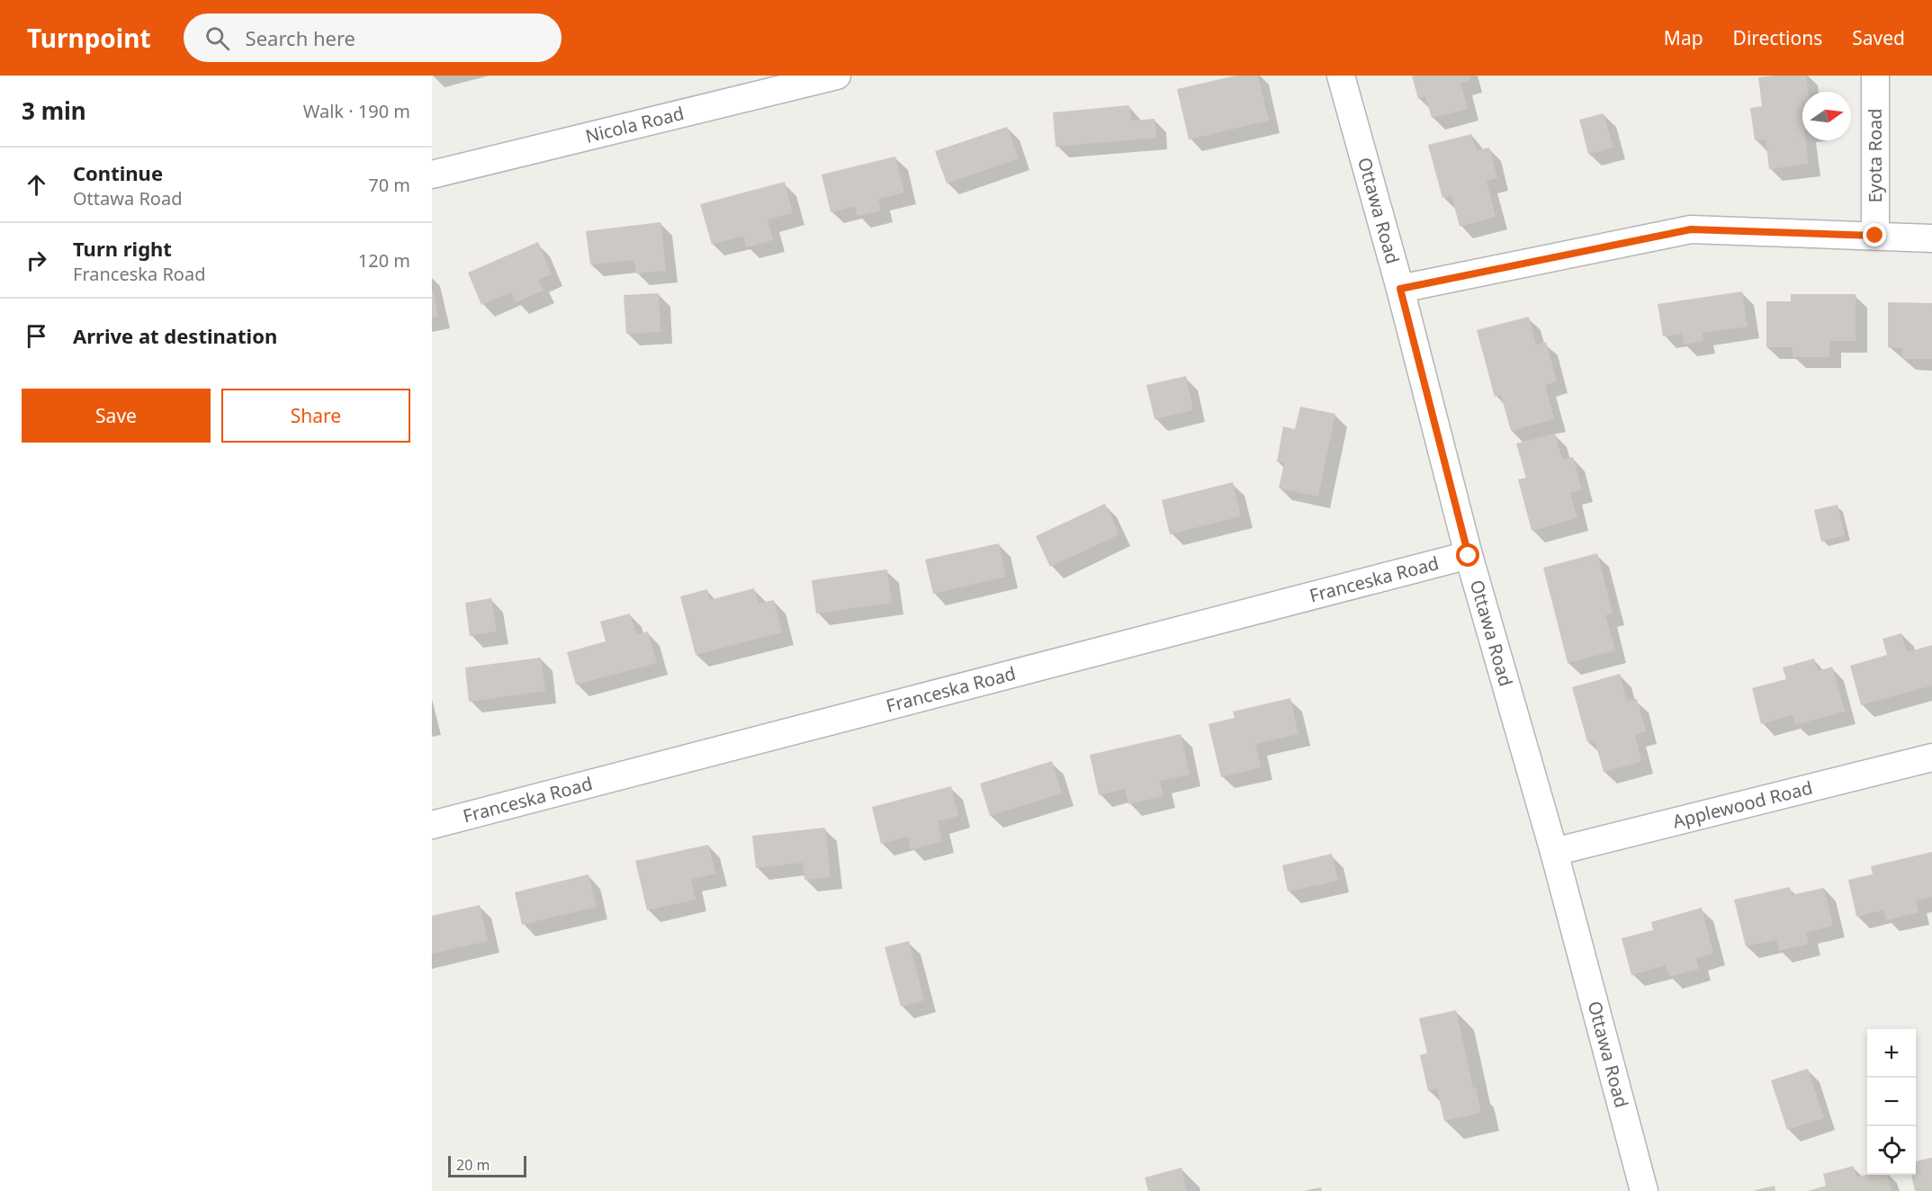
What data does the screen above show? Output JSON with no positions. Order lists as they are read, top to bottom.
{
  "streets": {
    "street": [
      "Nicola Road",
      "Eyota Road",
      "Ottawa Road",
      "Franceska Road",
      "Applewood Road"
    ]
  },
  "crossings": [
    ["Ottawa Road", "Franceska Road"],
    ["Ottawa Road", "Applewood Road"]
  ],
  "scale_bar": "20 m",
  "north": "right",
  "page": {
    "header": "Turnpoint",
    "search": "Search here",
    "nav": ["Map", "Directions", "Saved"],
    "heading": ["3 min", "Walk · 190 m"],
    "list": [
      ["Continue", "Ottawa Road", "70 m"],
      ["Turn right", "Franceska Road", "120 m"],
      "Arrive at destination"
    ],
    "buttons": ["Save", "Share"],
    "map_buttons": ["+", "−"],
    "scale": "20 m"
  }
}
